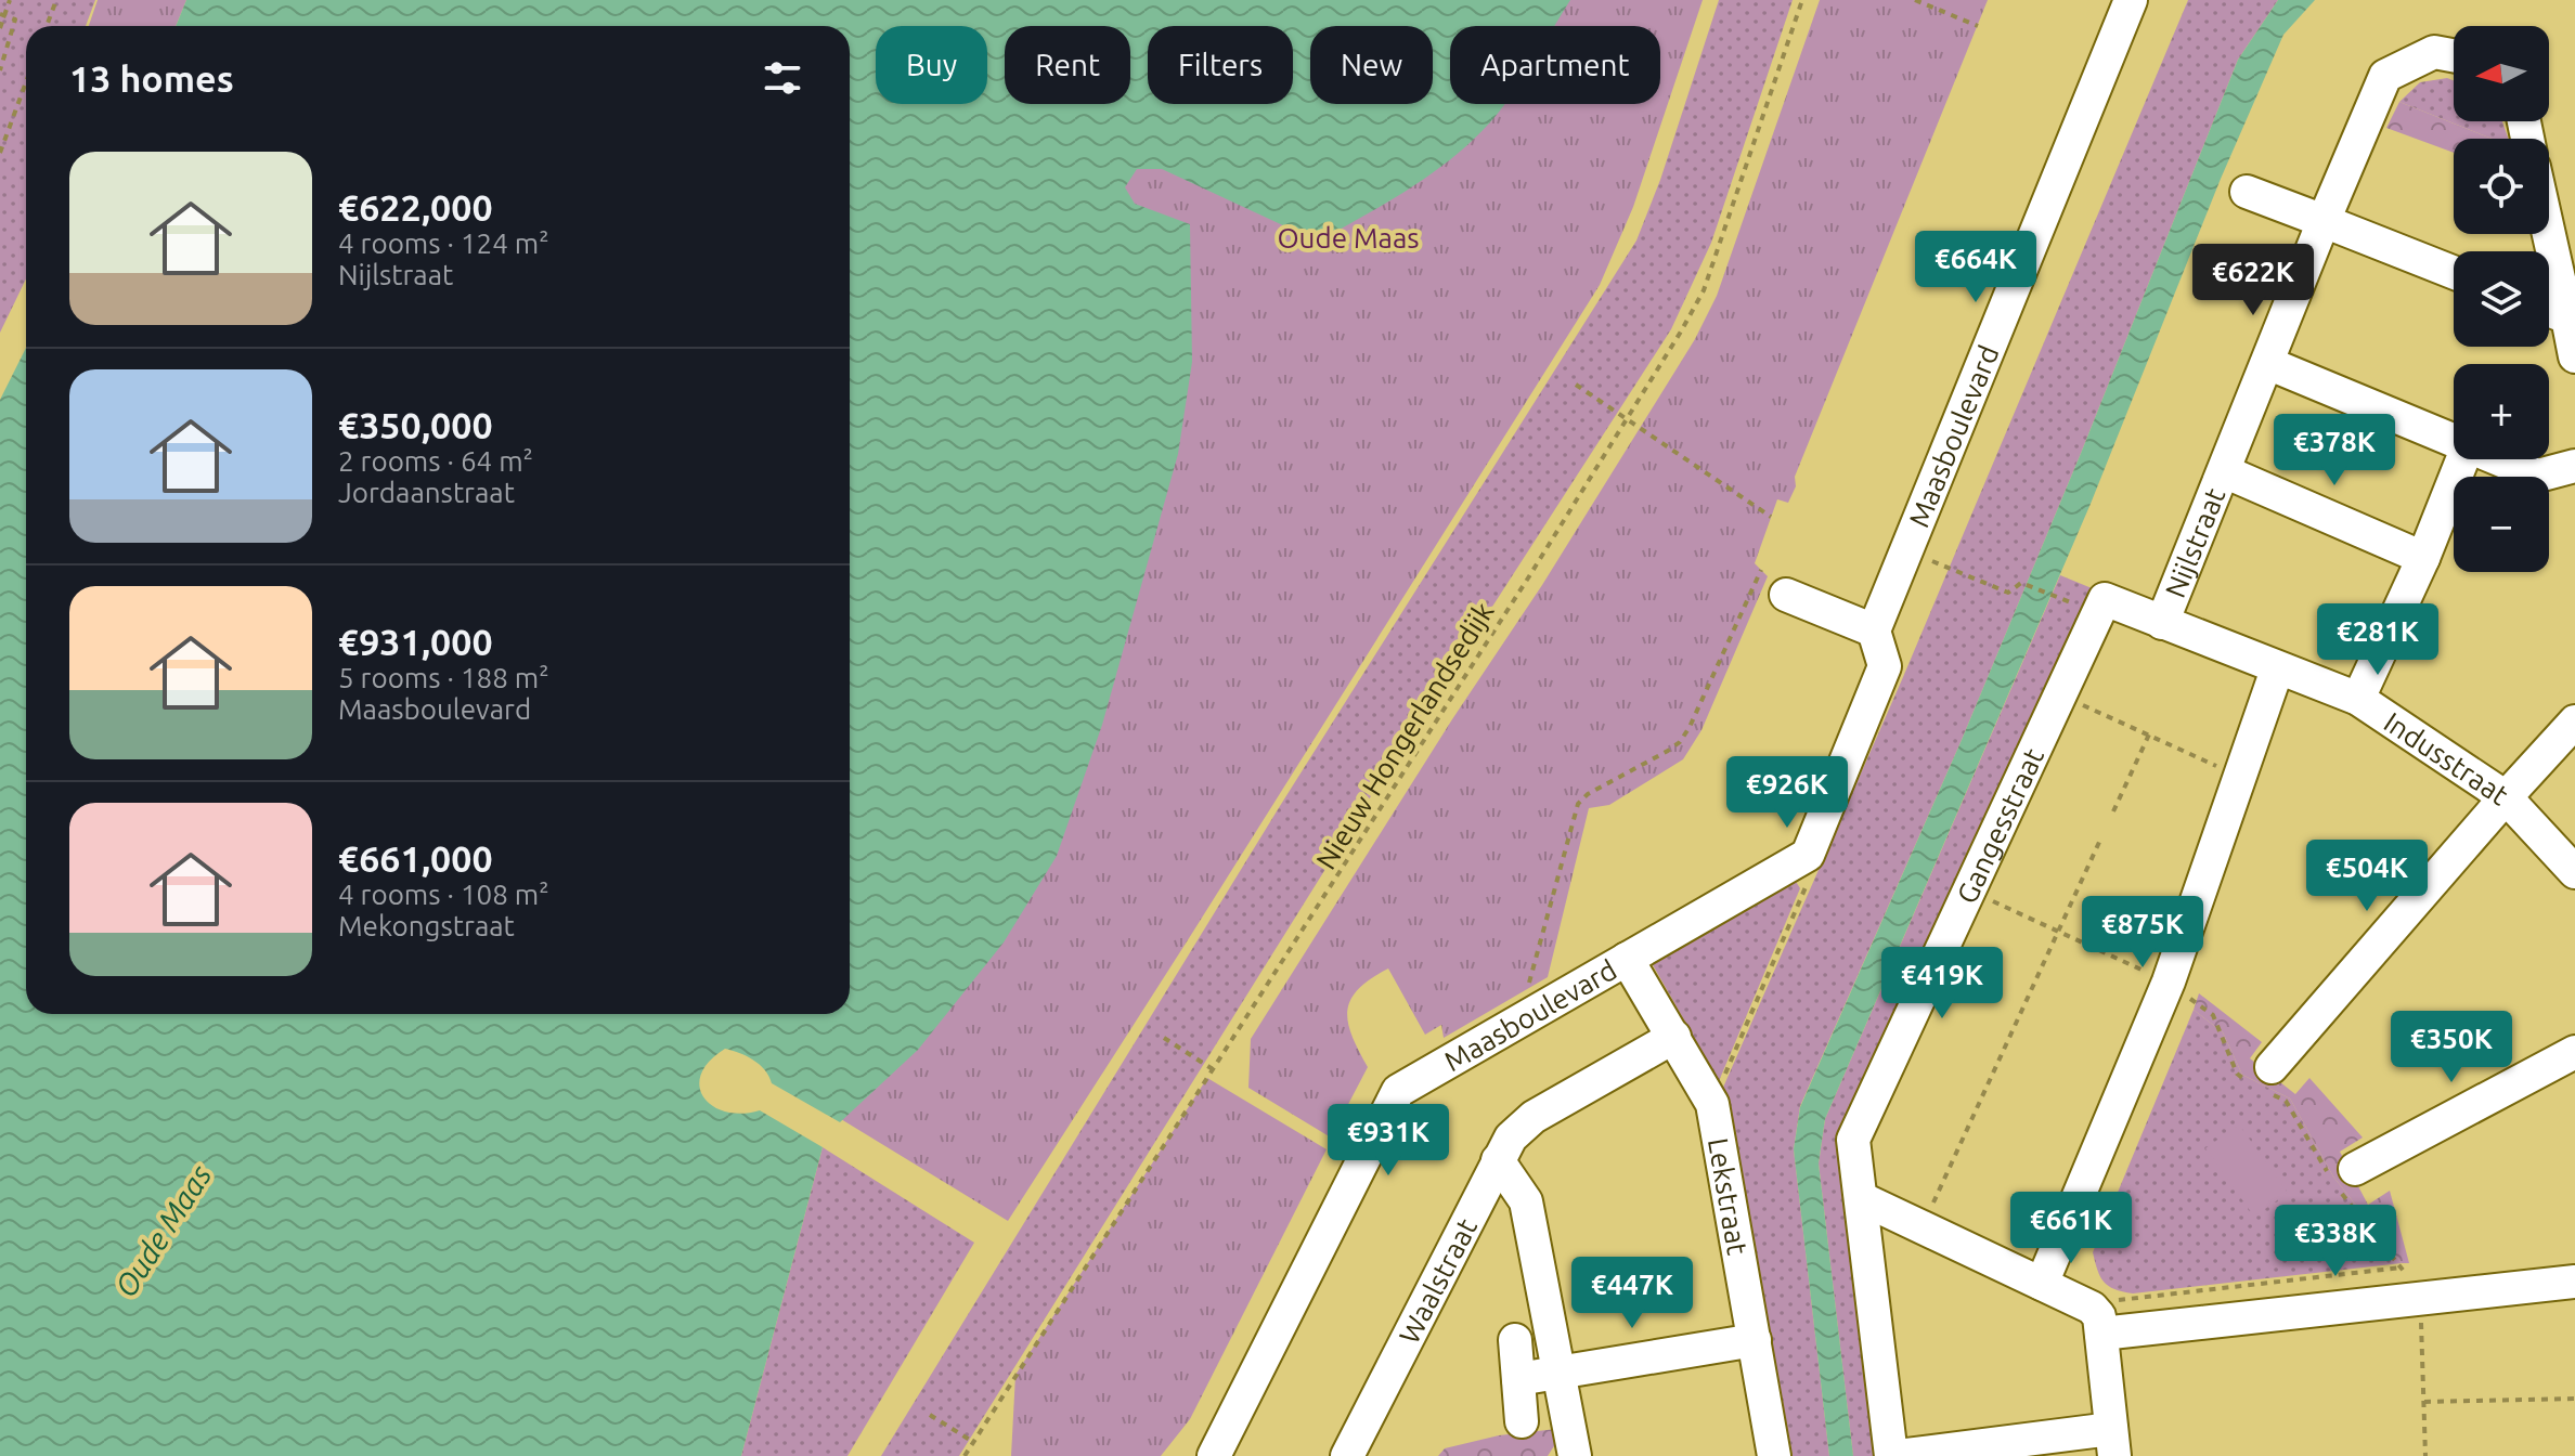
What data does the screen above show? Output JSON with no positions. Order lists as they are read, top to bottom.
{
  "streets": {
    "street": [
      "Maasboulevard",
      "Nijlstraat",
      "Indusstraat",
      "Gangesstraat",
      "Lekstraat",
      "Waalstraat"
    ],
    "path": ["Nieuw Hongerlandsedijk"]
  },
  "crossings": [
    ["Maasboulevard", "Lekstraat"],
    ["Nijlstraat", "Indusstraat"],
    ["Indusstraat", "Gangesstraat"],
    ["Lekstraat", "Waalstraat"]
  ],
  "water": ["Oude Maas"],
  "parks": ["Oude Maas"],
  "north": "left",
  "page": {
    "map_buttons": ["+", "−"],
    "chip": [
      "Buy",
      "Rent",
      "Filters",
      "New",
      "Apartment"
    ],
    "heading": "13 homes",
    "list": [
      {
        "name": "€622,000",
        "note": "4 rooms · 124 m² · Nijlstraat"
      },
      {
        "name": "€350,000",
        "note": "2 rooms · 64 m² · Jordaanstraat"
      },
      {
        "name": "€931,000",
        "note": "5 rooms · 188 m² · Maasboulevard"
      },
      {
        "name": "€661,000",
        "note": "4 rooms · 108 m² · Mekongstraat"
      }
    ],
    "price": [
      "€664K",
      "€622K",
      "€378K",
      "€281K",
      "€926K",
      "€504K",
      "€875K",
      "€419K",
      "€350K",
      "€931K",
      "€661K",
      "€338K",
      "€447K"
    ]
  }
}
